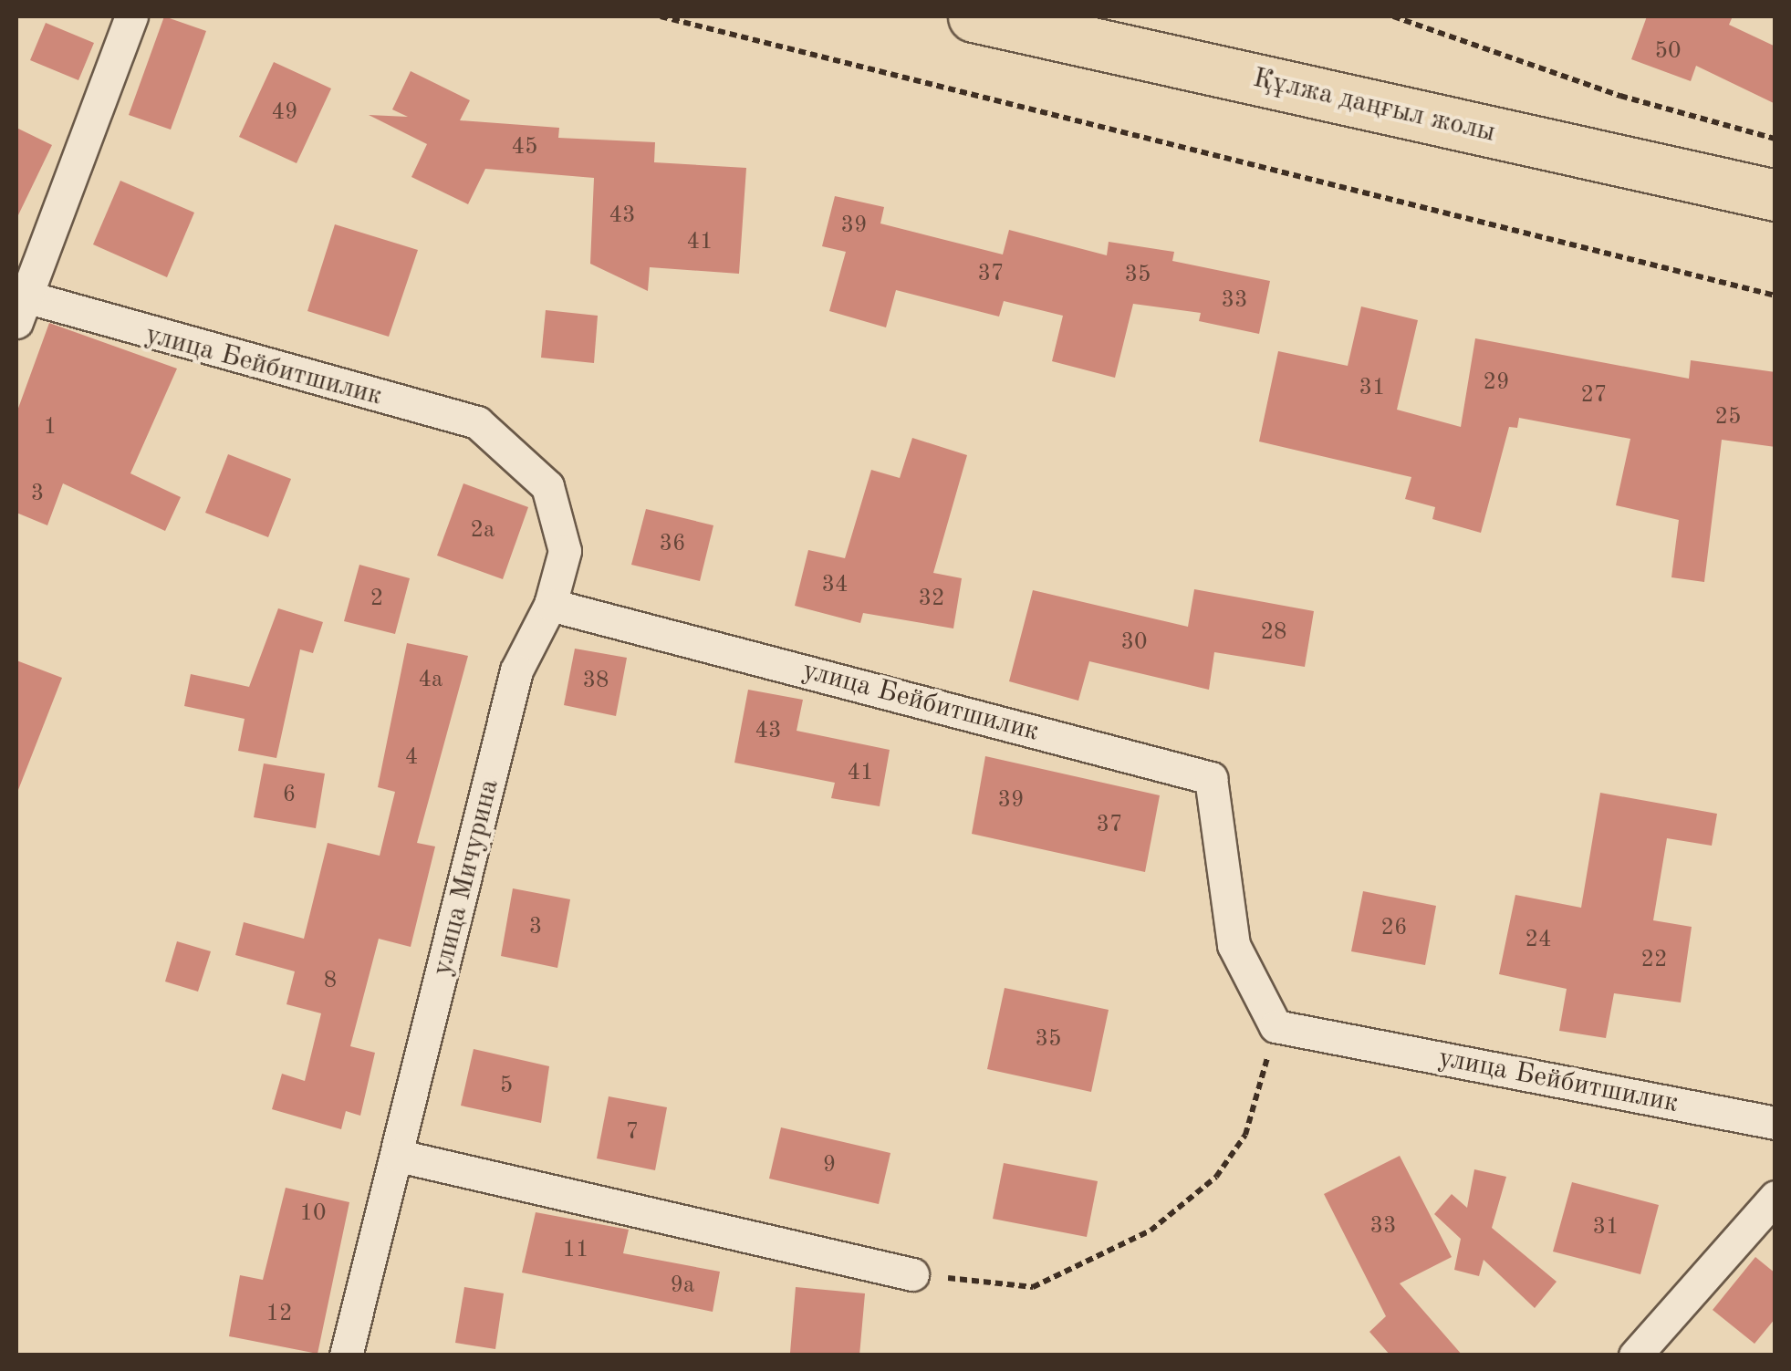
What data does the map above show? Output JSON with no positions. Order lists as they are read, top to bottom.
{
  "streets": {
    "main road": ["Құлжа даңғыл жолы"],
    "street": ["улица Бейбитшилик", "улица Мичурина"]
  },
  "crossings": [
    ["улица Бейбитшилик", "улица Мичурина"]
  ],
  "house_numbers": [
    "50",
    "49",
    "45",
    "43",
    "39",
    "41",
    "37",
    "35",
    "33",
    "29",
    "31",
    "27",
    "25",
    "1",
    "3",
    "2а",
    "36",
    "34",
    "2",
    "32",
    "28",
    "30",
    "4а",
    "38",
    "43",
    "4",
    "41",
    "6",
    "39",
    "37",
    "3",
    "26",
    "24",
    "22",
    "8",
    "35",
    "5",
    "7",
    "9",
    "10",
    "33",
    "31",
    "11",
    "9а",
    "12"
  ]
}
